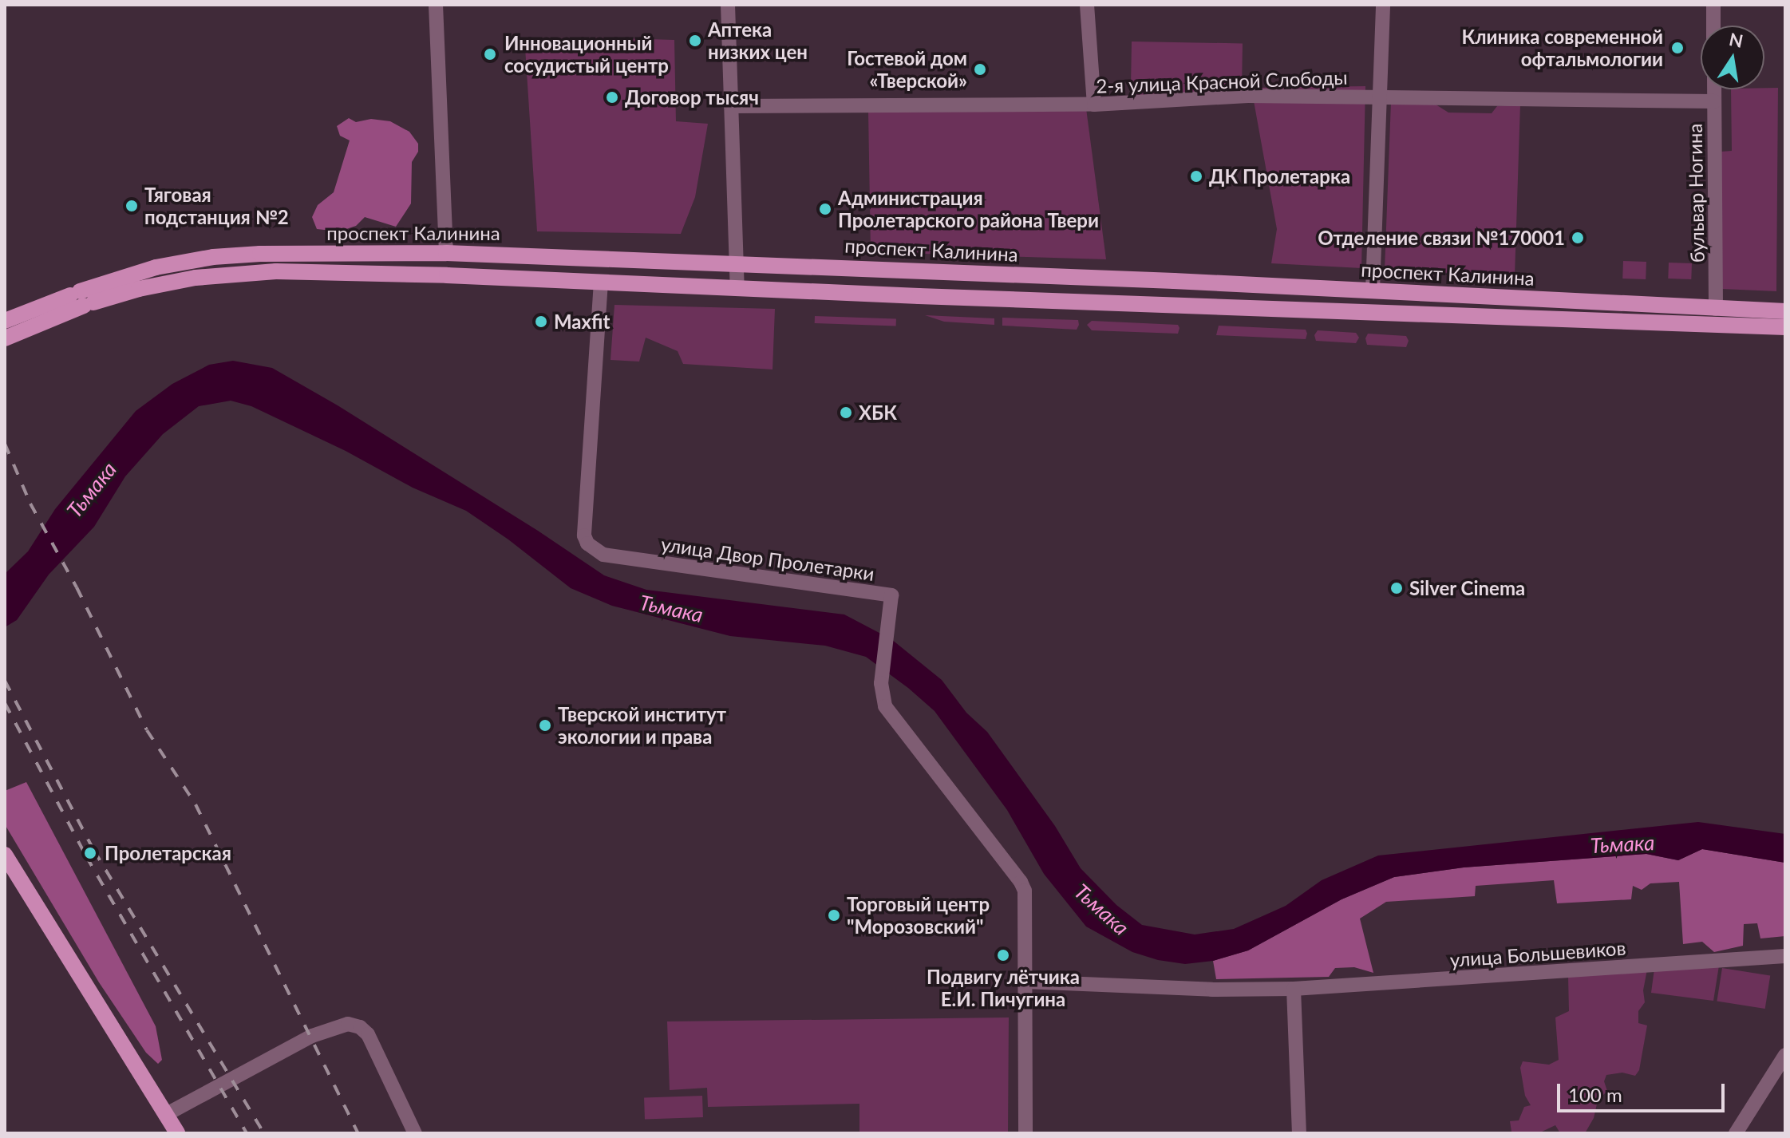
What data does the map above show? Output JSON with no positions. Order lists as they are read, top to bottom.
{
  "streets": {
    "main road": ["проспект Калинина"],
    "street": [
      "2-я улица Красной Слободы",
      "бульвар Ногина",
      "улица Двор Пролетарки",
      "улица Большевиков"
    ]
  },
  "crossings": [
    ["2-я улица Красной Слободы", "бульвар Ногина"],
    ["бульвар Ногина", "проспект Калинина"],
    ["проспект Калинина", "улица Двор Пролетарки"],
    ["улица Двор Пролетарки", "улица Большевиков"]
  ],
  "water": ["Тьмака"],
  "places": [
    "Аптека низких цен",
    "Клиника современной офтальмологии",
    "Инновационный сосудистый центр",
    "Гостевой дом «Тверской»",
    "Договор тысяч",
    "ДК Пролетарка",
    "Тяговая подстанция №2",
    "Администрация Пролетарского района Твери",
    "Отделение связи №170001",
    "Maxfit",
    "ХБК",
    "Silver Cinema",
    "Тверской институт экологии и права",
    "Пролетарская",
    "Торговый центр \"Морозовский\"",
    "Подвигу лётчика Е.И. Пичугина"
  ],
  "scale_bar": "100 m",
  "north": "top"
}
